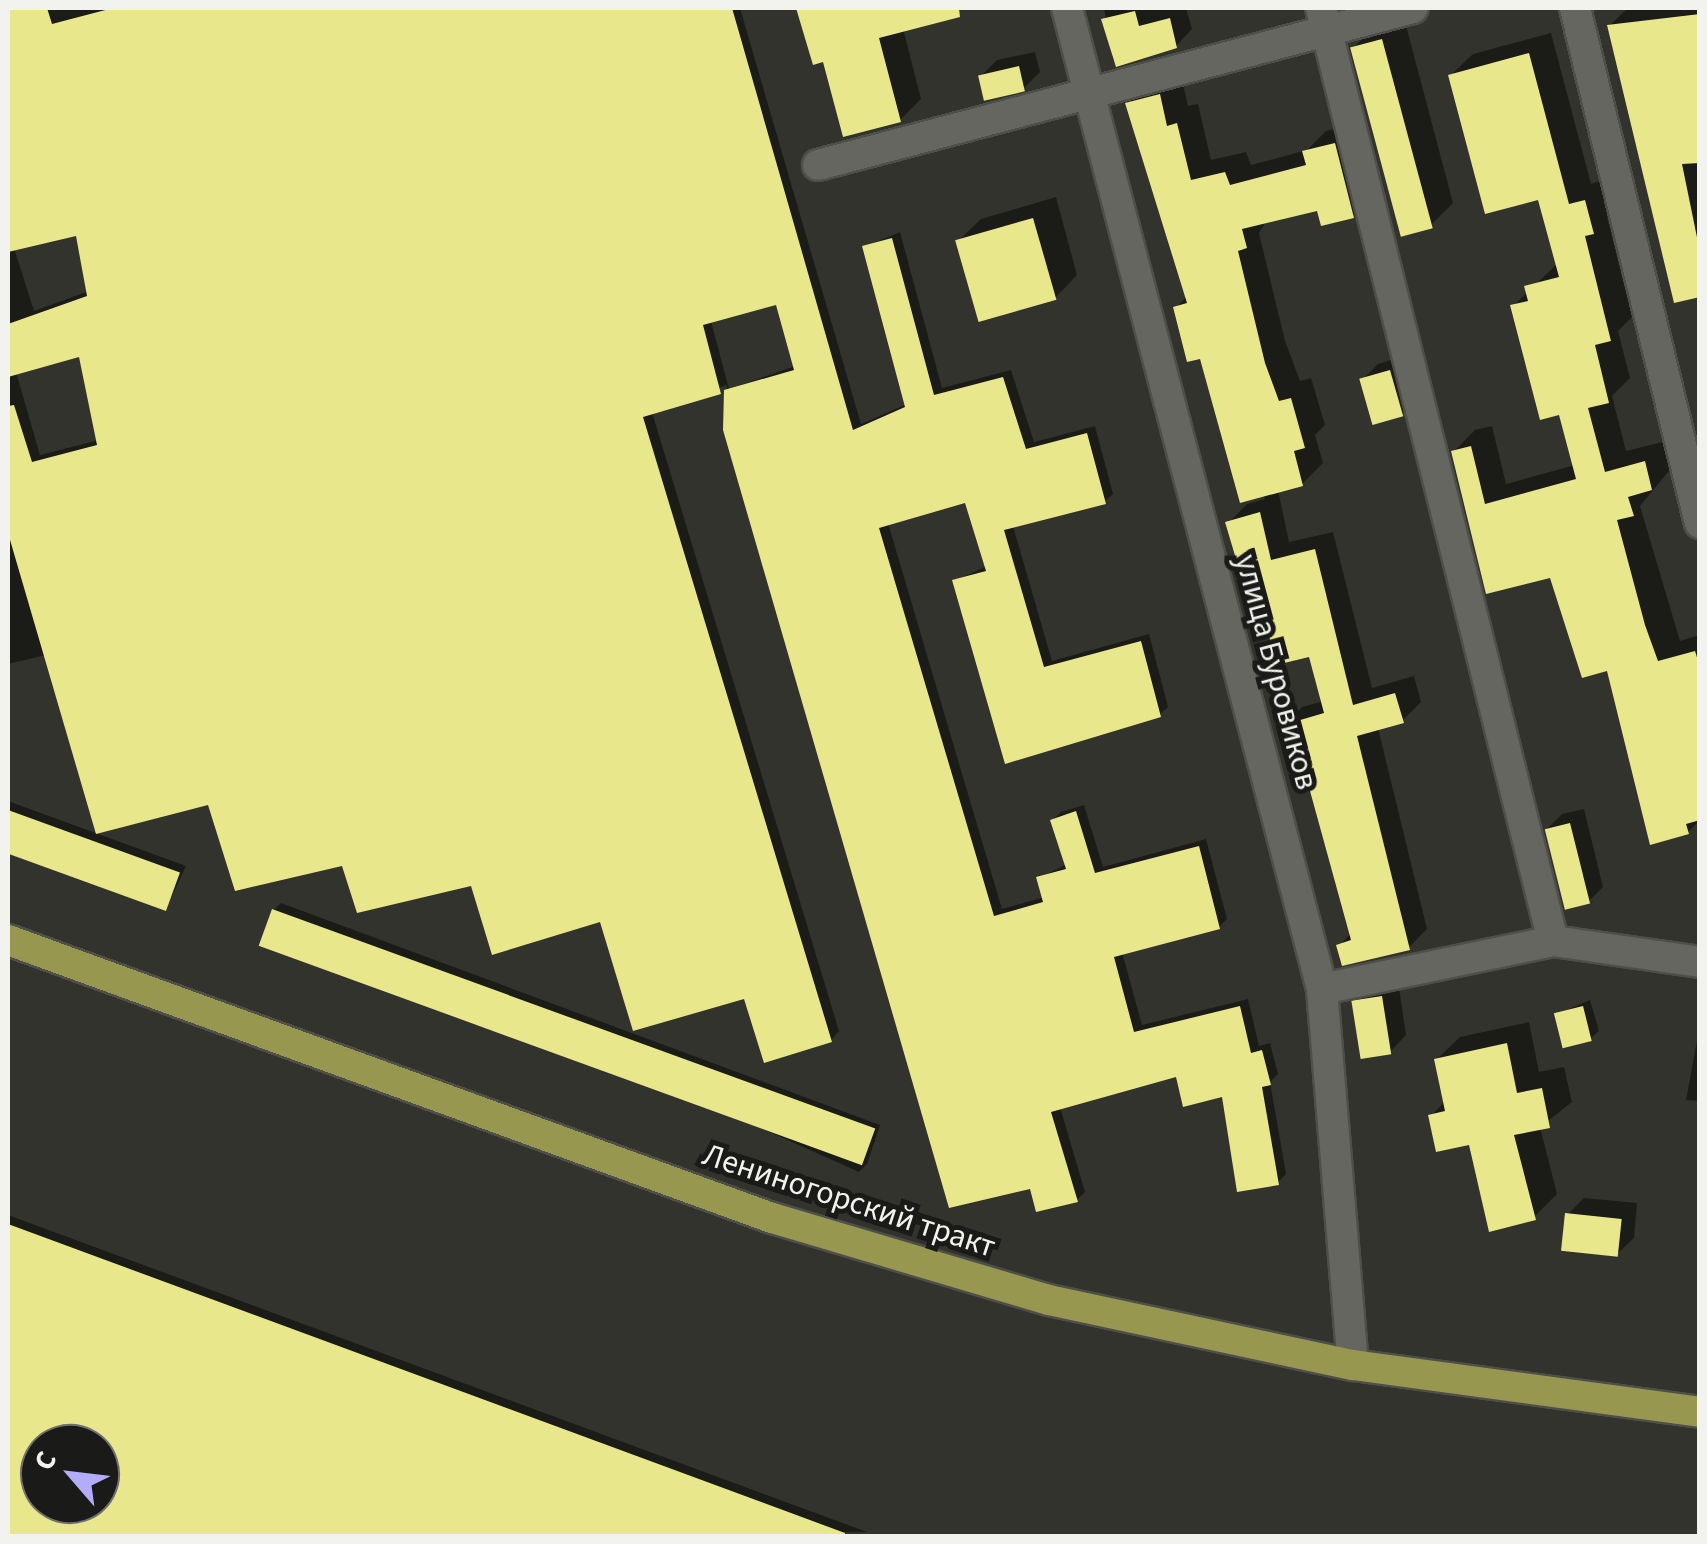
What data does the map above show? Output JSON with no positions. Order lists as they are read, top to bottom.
{
  "streets": {
    "main road": ["Лениногорский тракт"],
    "street": ["улица Буровиков"]
  },
  "crossings": [
    ["улица Буровиков", "Лениногорский тракт"]
  ],
  "north": "top left"
}
